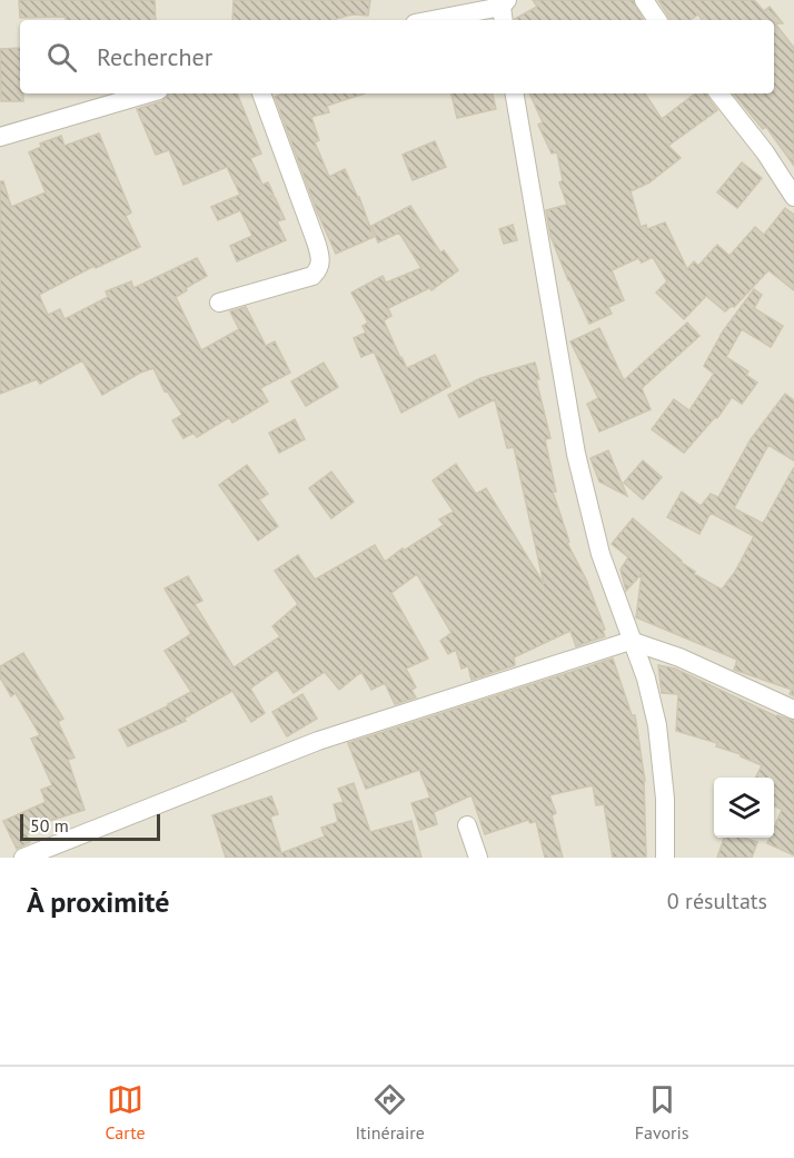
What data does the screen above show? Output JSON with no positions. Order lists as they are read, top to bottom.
{
  "scale_bar": "50 m",
  "page": {
    "search": "Rechercher",
    "scale": "50 m",
    "heading": ["À proximité", "0 résultats"],
    "nav": ["Carte", "Itinéraire", "Favoris"]
  }
}
